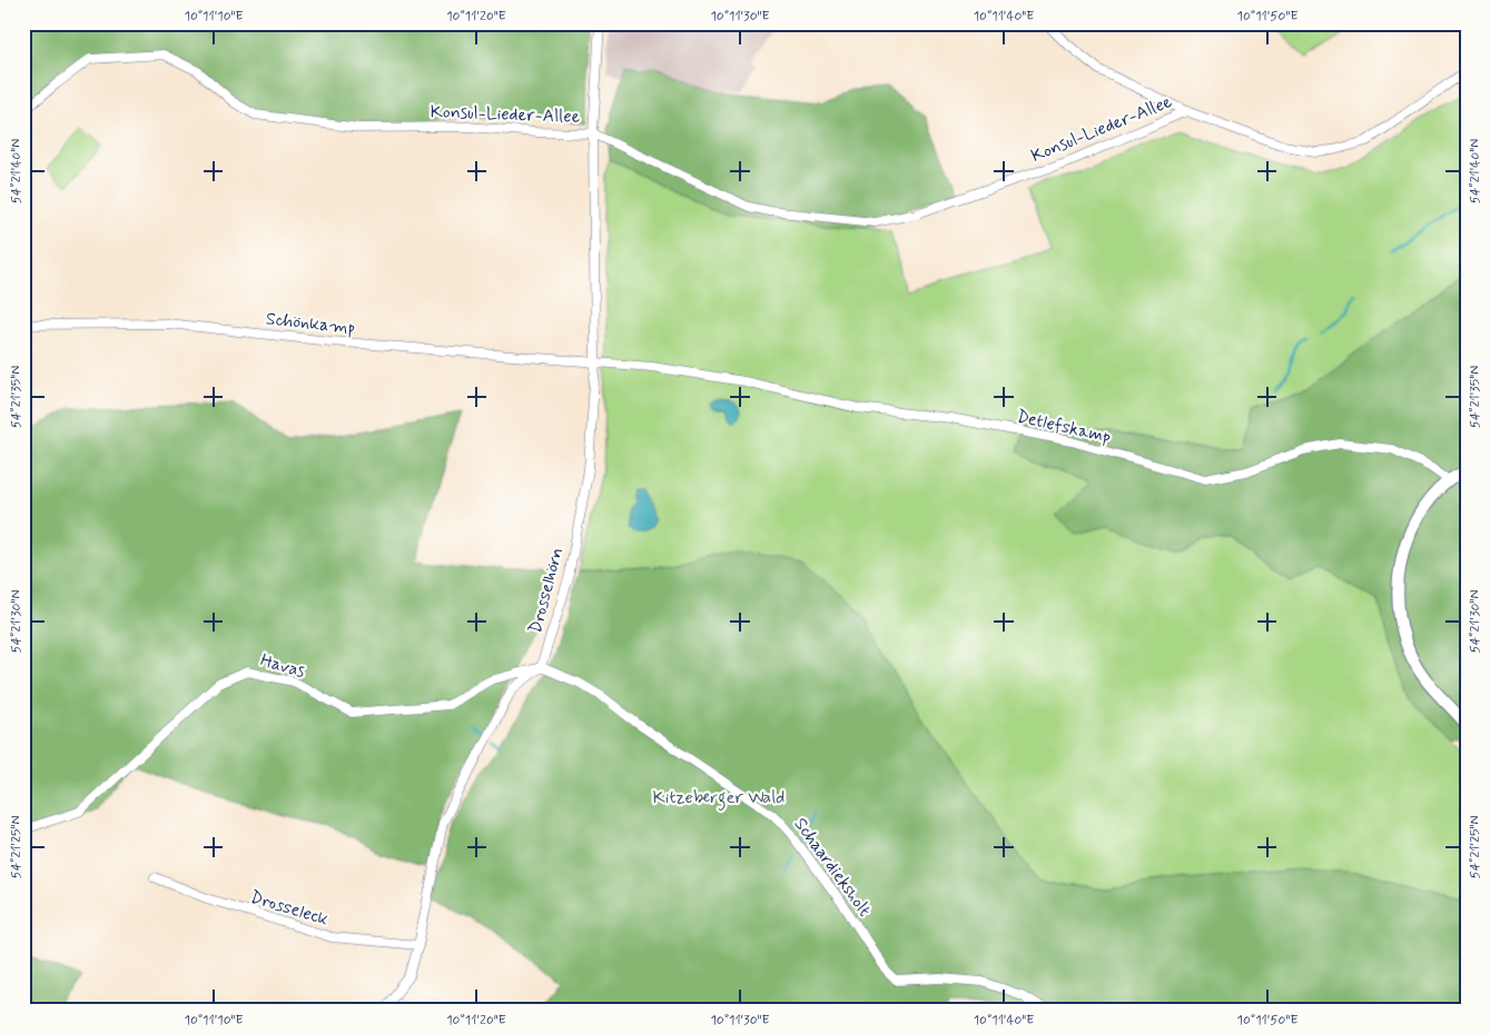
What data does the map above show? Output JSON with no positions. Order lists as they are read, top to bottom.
{
  "streets": {
    "street": [
      "Konsul-Lieder-Allee",
      "Schönkamp",
      "Detlefskamp",
      "Drosselhörn",
      "Havas",
      "Schaardieksholt",
      "Drosseleck"
    ]
  },
  "crossings": [
    ["Konsul-Lieder-Allee", "Drosselhörn"],
    ["Schönkamp", "Detlefskamp"],
    ["Schönkamp", "Drosselhörn"],
    ["Detlefskamp", "Drosselhörn"],
    ["Drosselhörn", "Havas"],
    ["Drosselhörn", "Schaardieksholt"],
    ["Havas", "Schaardieksholt"]
  ],
  "parks": ["Kitzeberger Wald"],
  "coordinates": [
    "10°11'10\"E",
    "10°11'20\"E",
    "10°11'30\"E",
    "10°11'40\"E",
    "10°11'50\"E",
    "54°21'40\"N",
    "54°21'35\"N",
    "54°21'30\"N",
    "54°21'25\"N"
  ]
}
